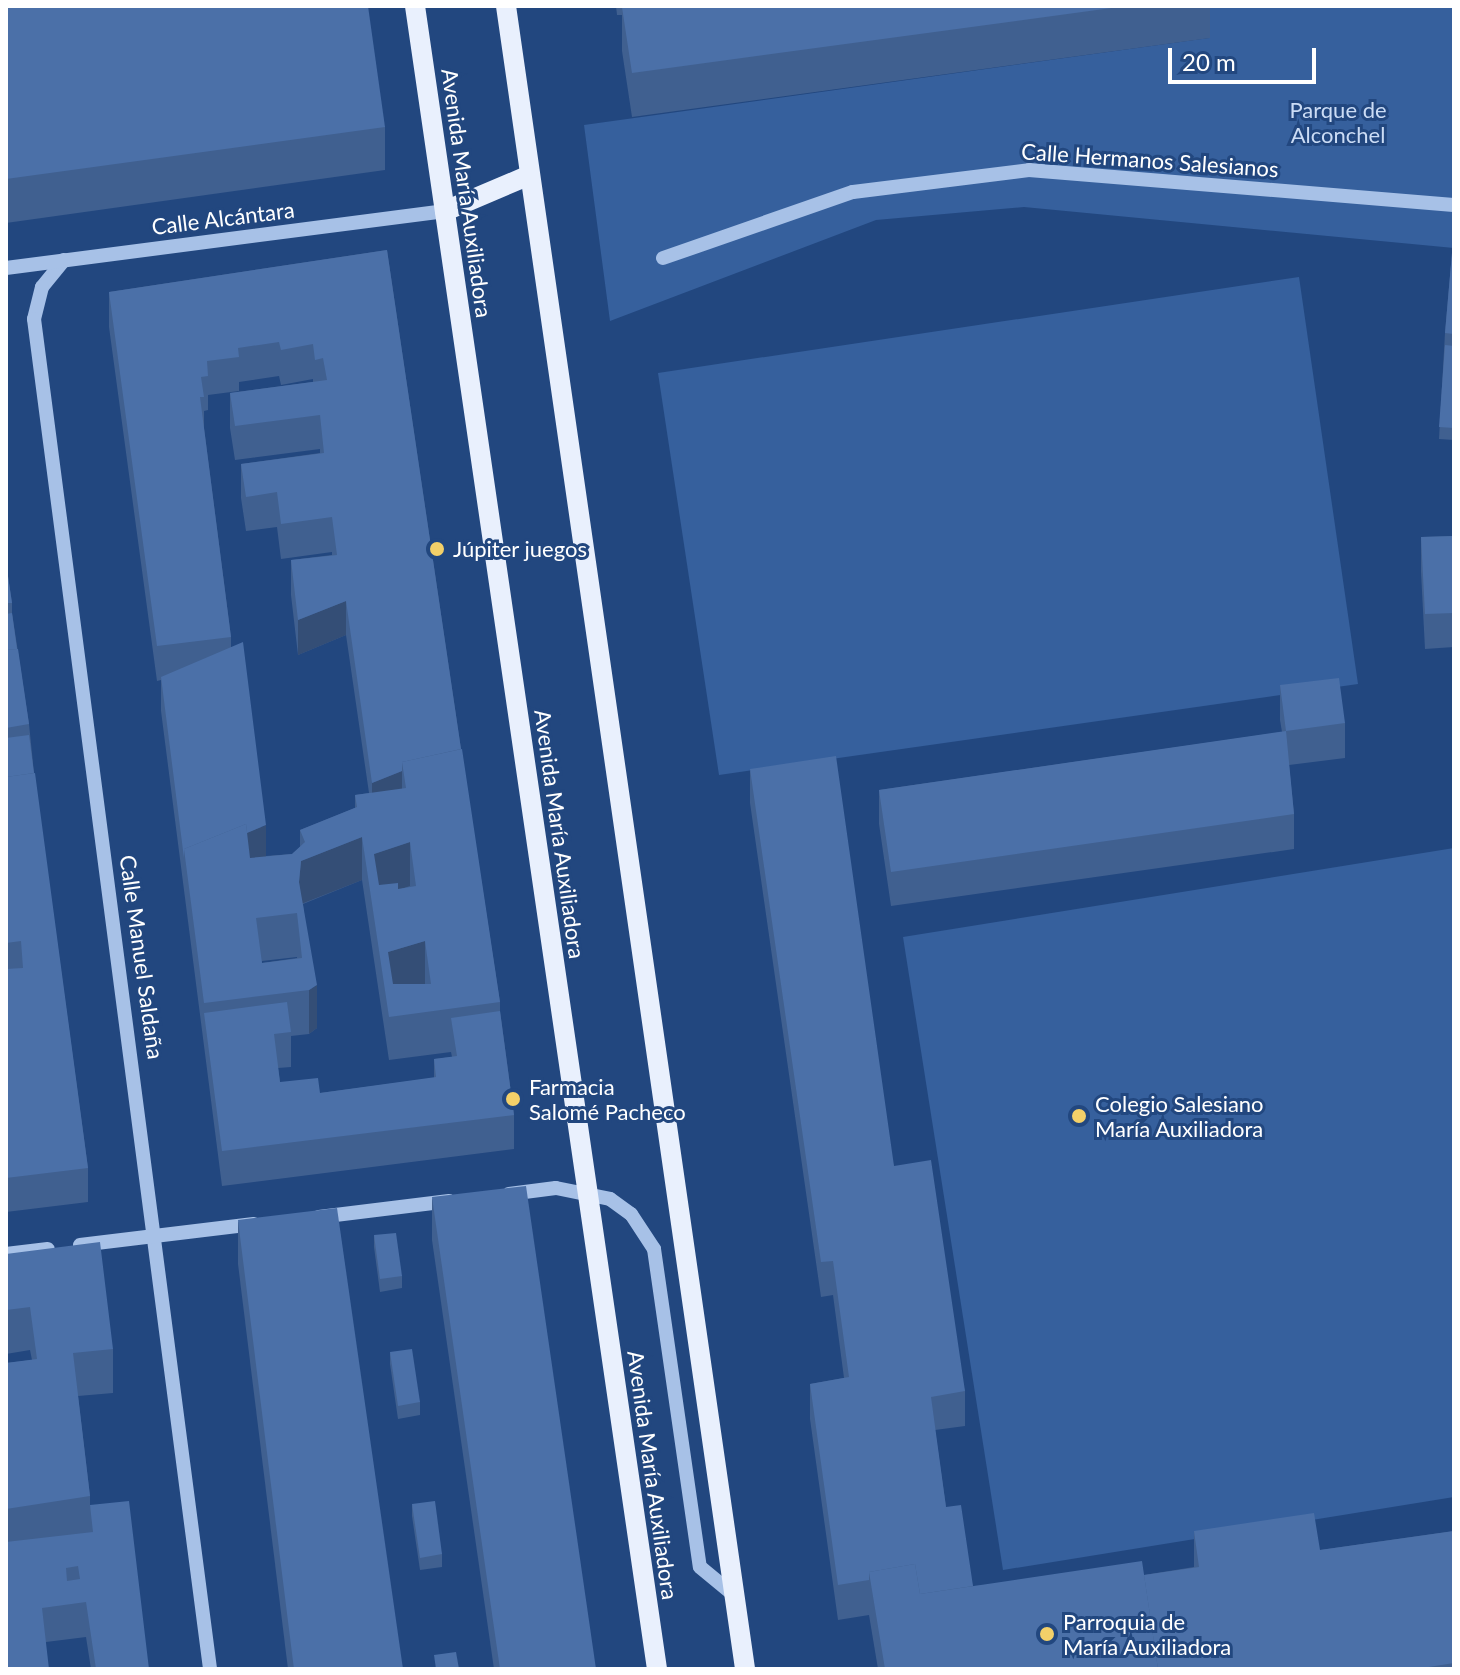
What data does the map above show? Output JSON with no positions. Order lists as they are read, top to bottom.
{
  "streets": {
    "main road": ["Avenida María Auxiliadora"],
    "street": ["Calle Hermanos Salesianos", "Calle Alcántara", "Calle Manuel Saldaña"]
  },
  "crossings": [
    ["Avenida María Auxiliadora", "Calle Alcántara"],
    ["Calle Alcántara", "Calle Manuel Saldaña"]
  ],
  "parks": ["Parque de Alconchel"],
  "places": [
    "Júpiter juegos",
    "Farmacia Salomé Pacheco",
    "Colegio Salesiano María Auxiliadora",
    "Parroquia de María Auxiliadora"
  ],
  "scale_bar": "20 m"
}
